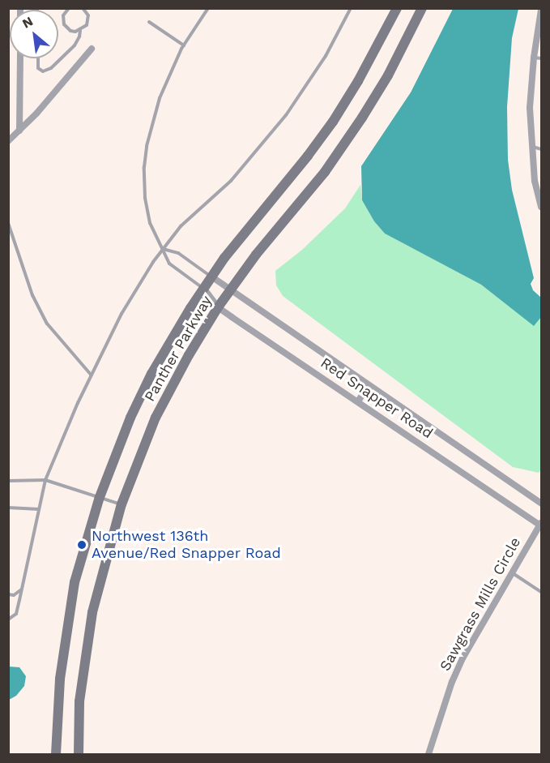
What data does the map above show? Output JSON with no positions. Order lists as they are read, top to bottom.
{
  "streets": {
    "main road": ["Panther Parkway"],
    "street": ["Red Snapper Road", "Sawgrass Mills Circle"]
  },
  "crossings": [
    ["Panther Parkway", "Red Snapper Road"],
    ["Red Snapper Road", "Sawgrass Mills Circle"]
  ],
  "places": ["Northwest 136th Avenue/Red Snapper Road"],
  "north": "top left"
}
